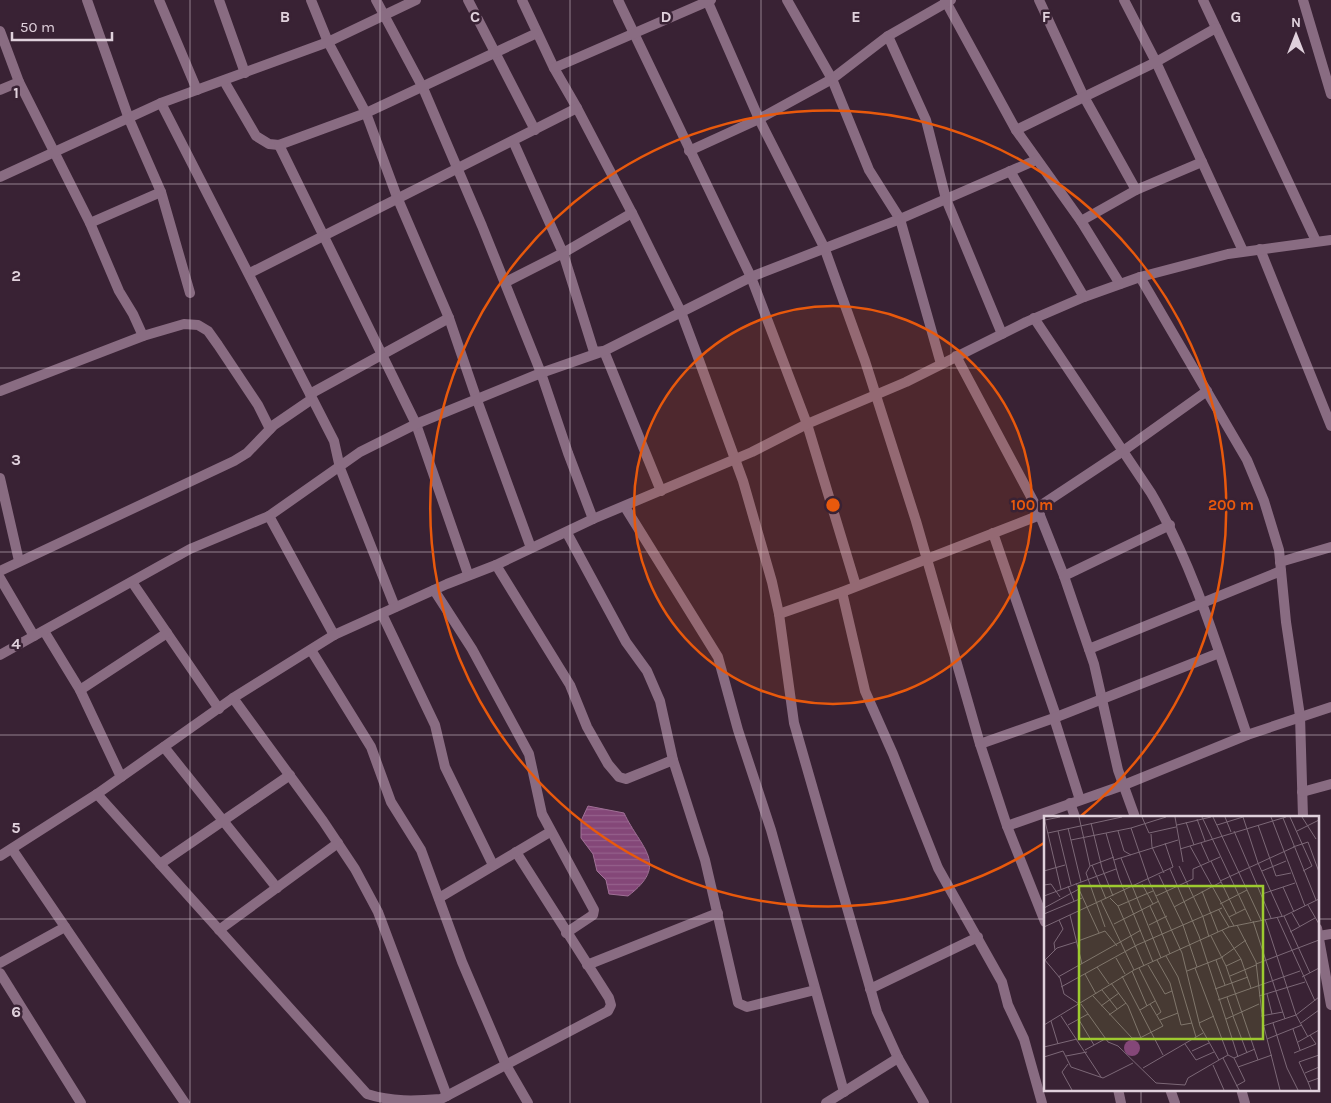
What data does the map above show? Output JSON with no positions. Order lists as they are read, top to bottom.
{
  "scale_bar": "50 m",
  "north": "top",
  "grid": {
    "columns": [
      "B",
      "C",
      "D",
      "E",
      "F",
      "G"
    ],
    "rows": [
      "1",
      "2",
      "3",
      "4",
      "5",
      "6"
    ]
  },
  "rings": ["100 m", "200 m"]
}
